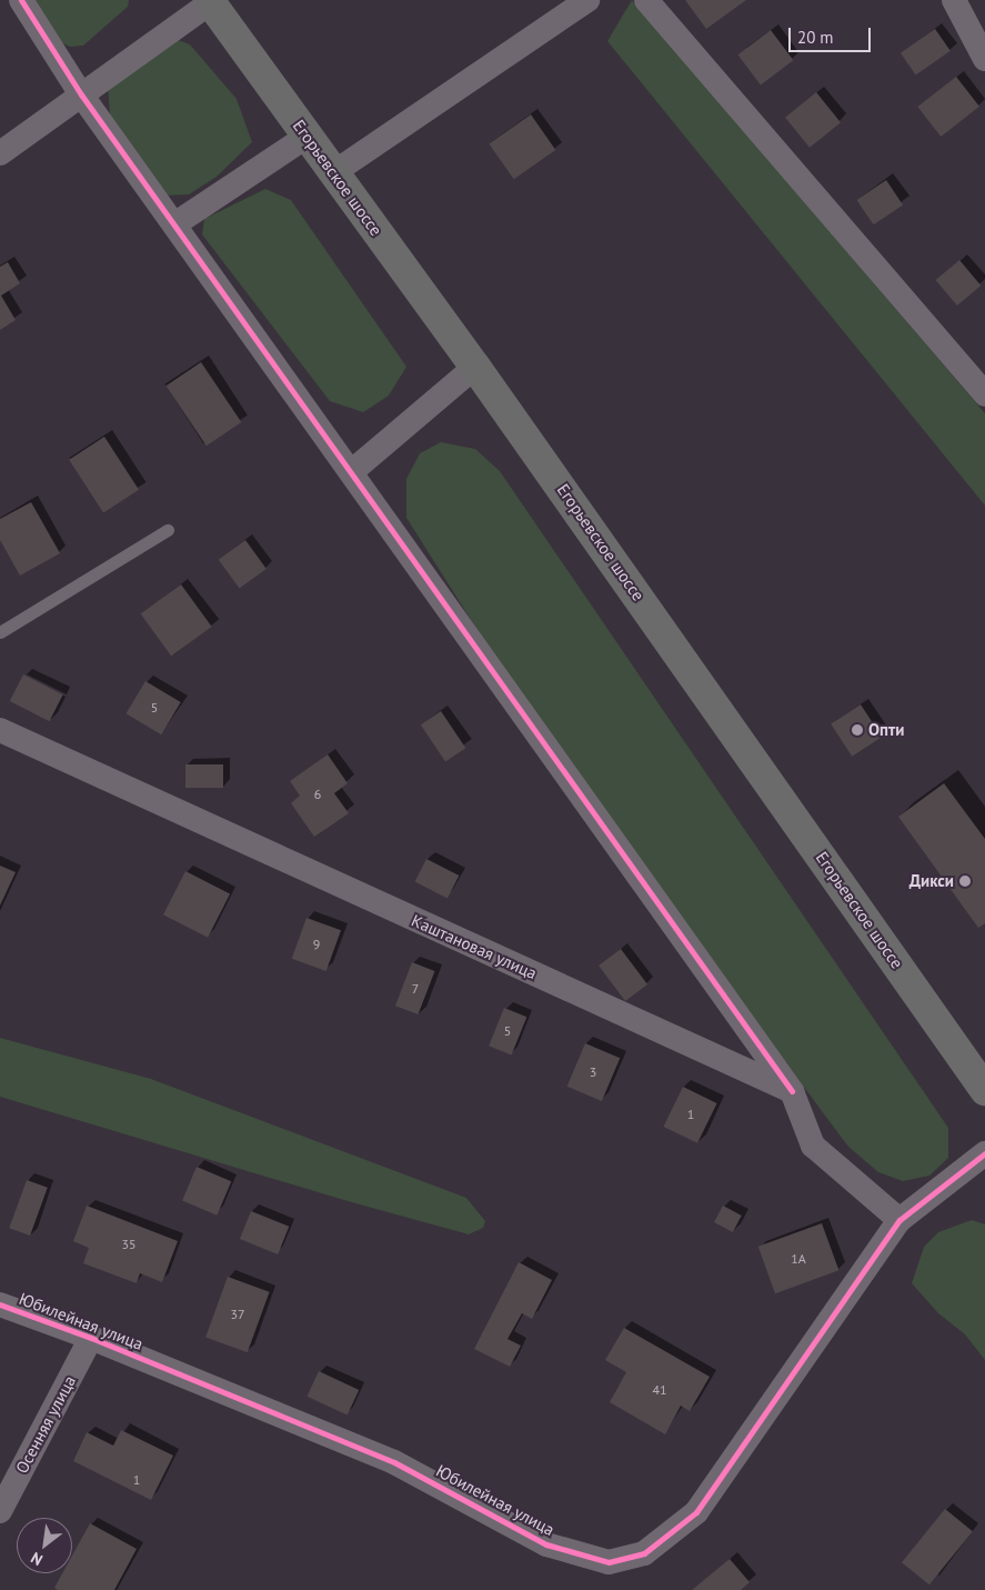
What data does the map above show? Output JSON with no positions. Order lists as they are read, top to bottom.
{
  "streets": {
    "main road": ["Егорьевское шоссе"],
    "street": ["Каштановая улица", "Юбилейная улица", "Осенняя улица"]
  },
  "crossings": [
    ["Юбилейная улица", "Осенняя улица"]
  ],
  "places": ["Опти", "Дикси"],
  "house_numbers": [
    "5",
    "6",
    "9",
    "7",
    "5",
    "3",
    "1",
    "35",
    "1А",
    "37",
    "41",
    "1"
  ],
  "scale_bar": "20 m",
  "north": "bottom left"
}
